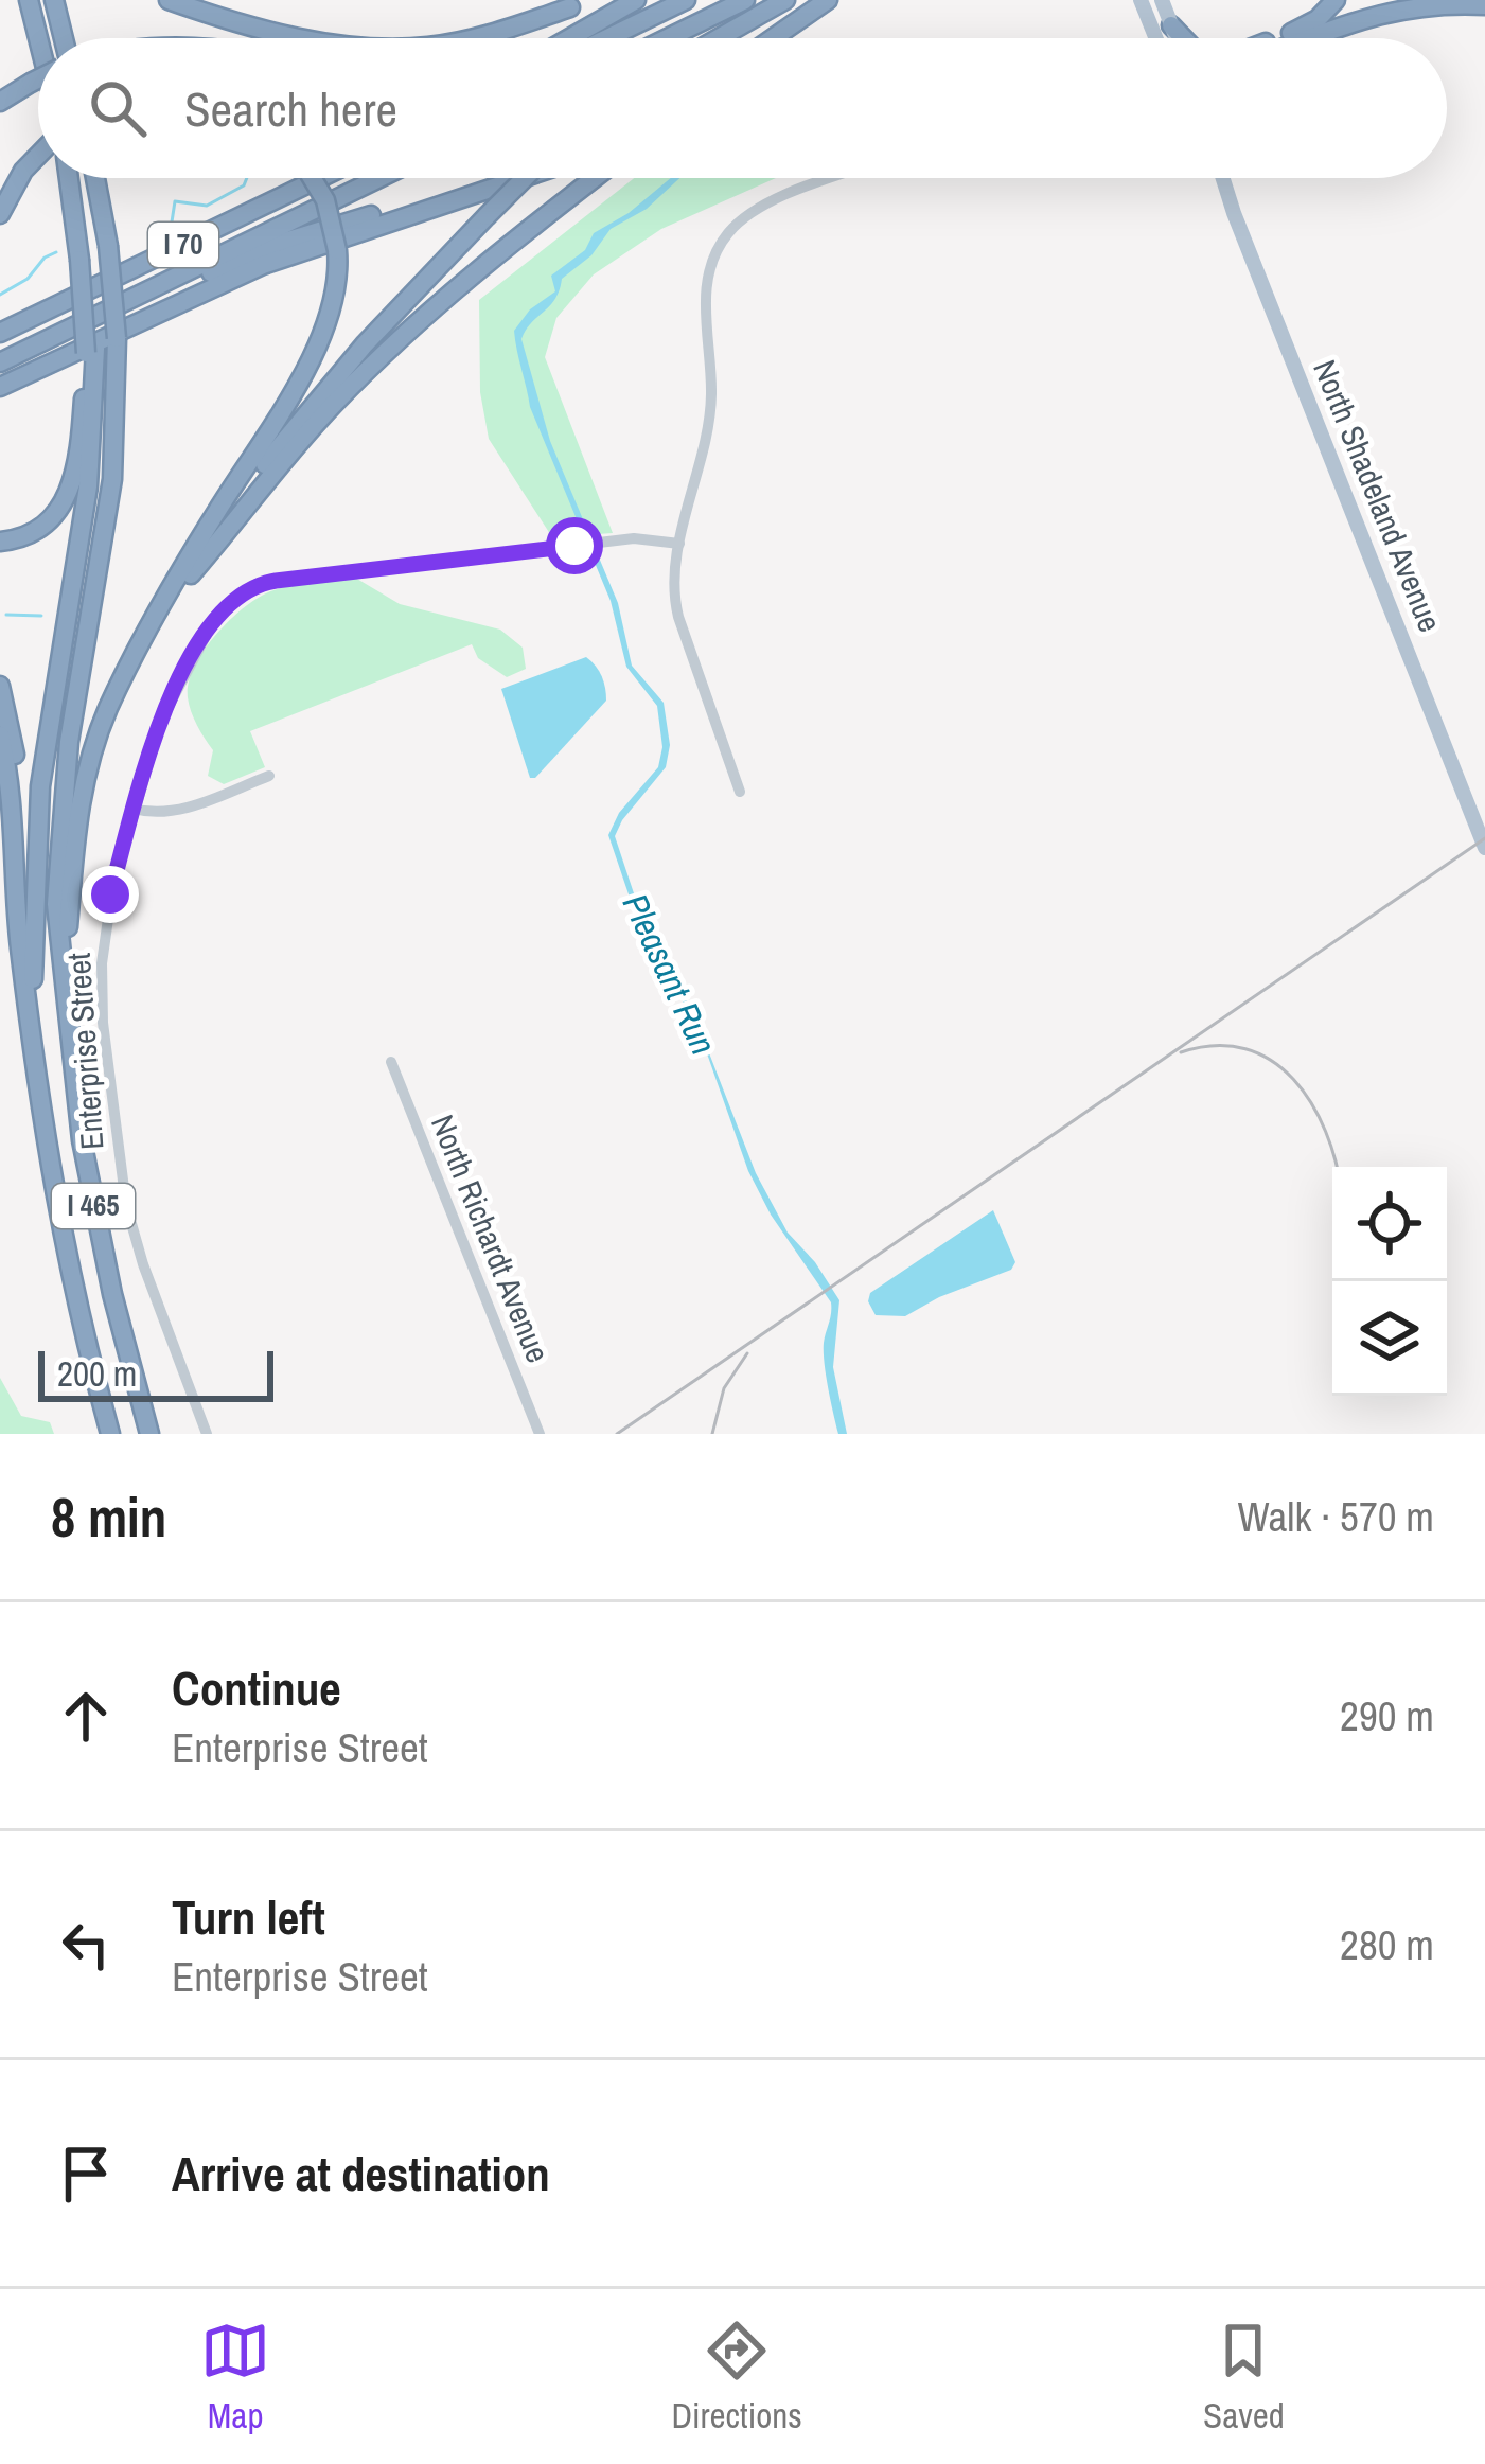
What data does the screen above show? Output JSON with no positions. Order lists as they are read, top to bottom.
{
  "streets": {
    "highway": ["I 70", "I 465"],
    "main road": ["North Shadeland Avenue"],
    "street": ["Enterprise Street", "North Richardt Avenue"]
  },
  "water": ["Pleasant Run"],
  "scale_bar": "200 m",
  "page": {
    "search": "Search here",
    "scale": "200 m",
    "heading": ["8 min", "Walk · 570 m"],
    "list": [
      ["Continue", "Enterprise Street", "290 m"],
      ["Turn left", "Enterprise Street", "280 m"],
      "Arrive at destination"
    ],
    "nav": ["Map", "Directions", "Saved"]
  }
}
